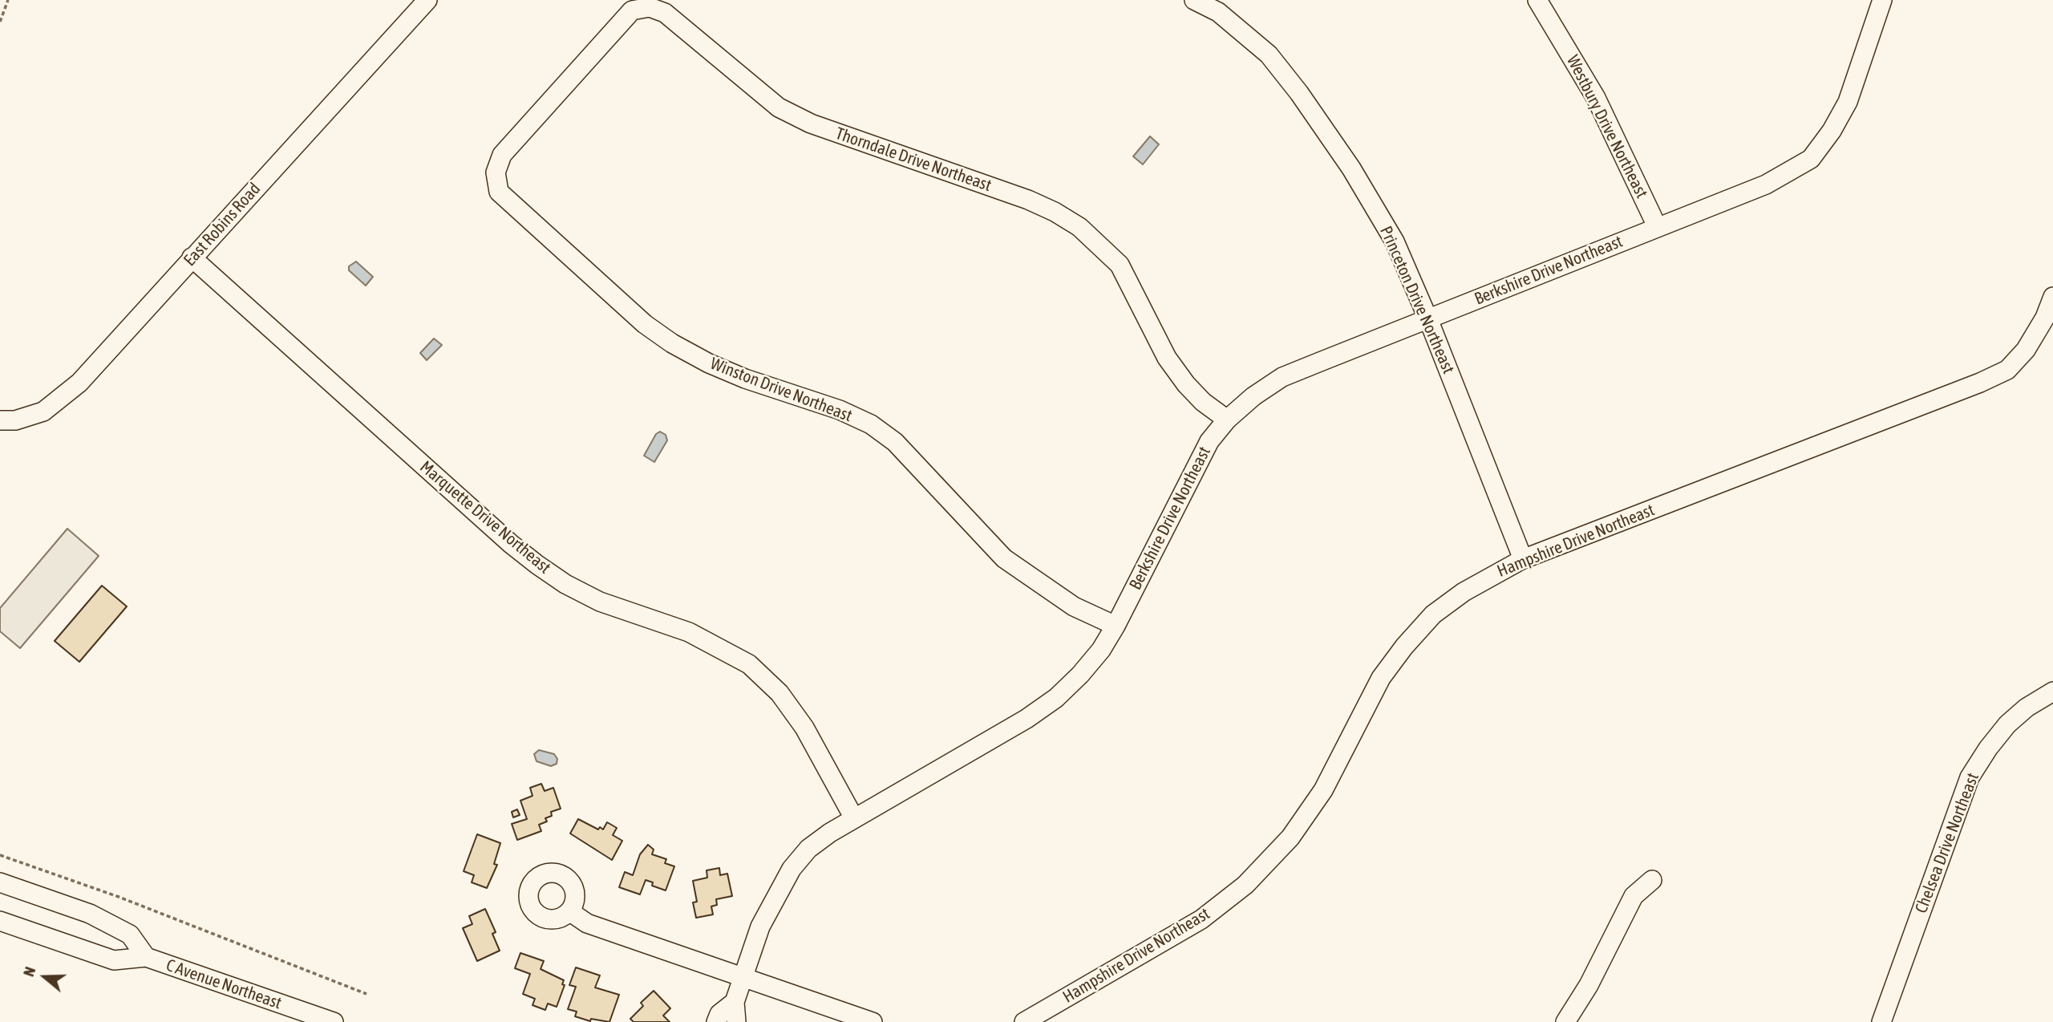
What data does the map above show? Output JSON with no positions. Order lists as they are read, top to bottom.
{
  "streets": {
    "street": [
      "Westbury Drive Northeast",
      "Thorndale Drive Northeast",
      "East Robins Road",
      "Berkshire Drive Northeast",
      "Princeton Drive Northeast",
      "Winston Drive Northeast",
      "Marquette Drive Northeast",
      "Hampshire Drive Northeast",
      "Chelsea Drive Northeast",
      "C Avenue Northeast"
    ]
  },
  "crossings": [
    ["Westbury Drive Northeast", "Berkshire Drive Northeast"],
    ["Thorndale Drive Northeast", "Berkshire Drive Northeast"],
    ["Thorndale Drive Northeast", "Winston Drive Northeast"],
    ["East Robins Road", "Marquette Drive Northeast"],
    ["Berkshire Drive Northeast", "Princeton Drive Northeast"],
    ["Berkshire Drive Northeast", "Winston Drive Northeast"],
    ["Berkshire Drive Northeast", "Marquette Drive Northeast"],
    ["Princeton Drive Northeast", "Hampshire Drive Northeast"]
  ],
  "north": "left"
}
